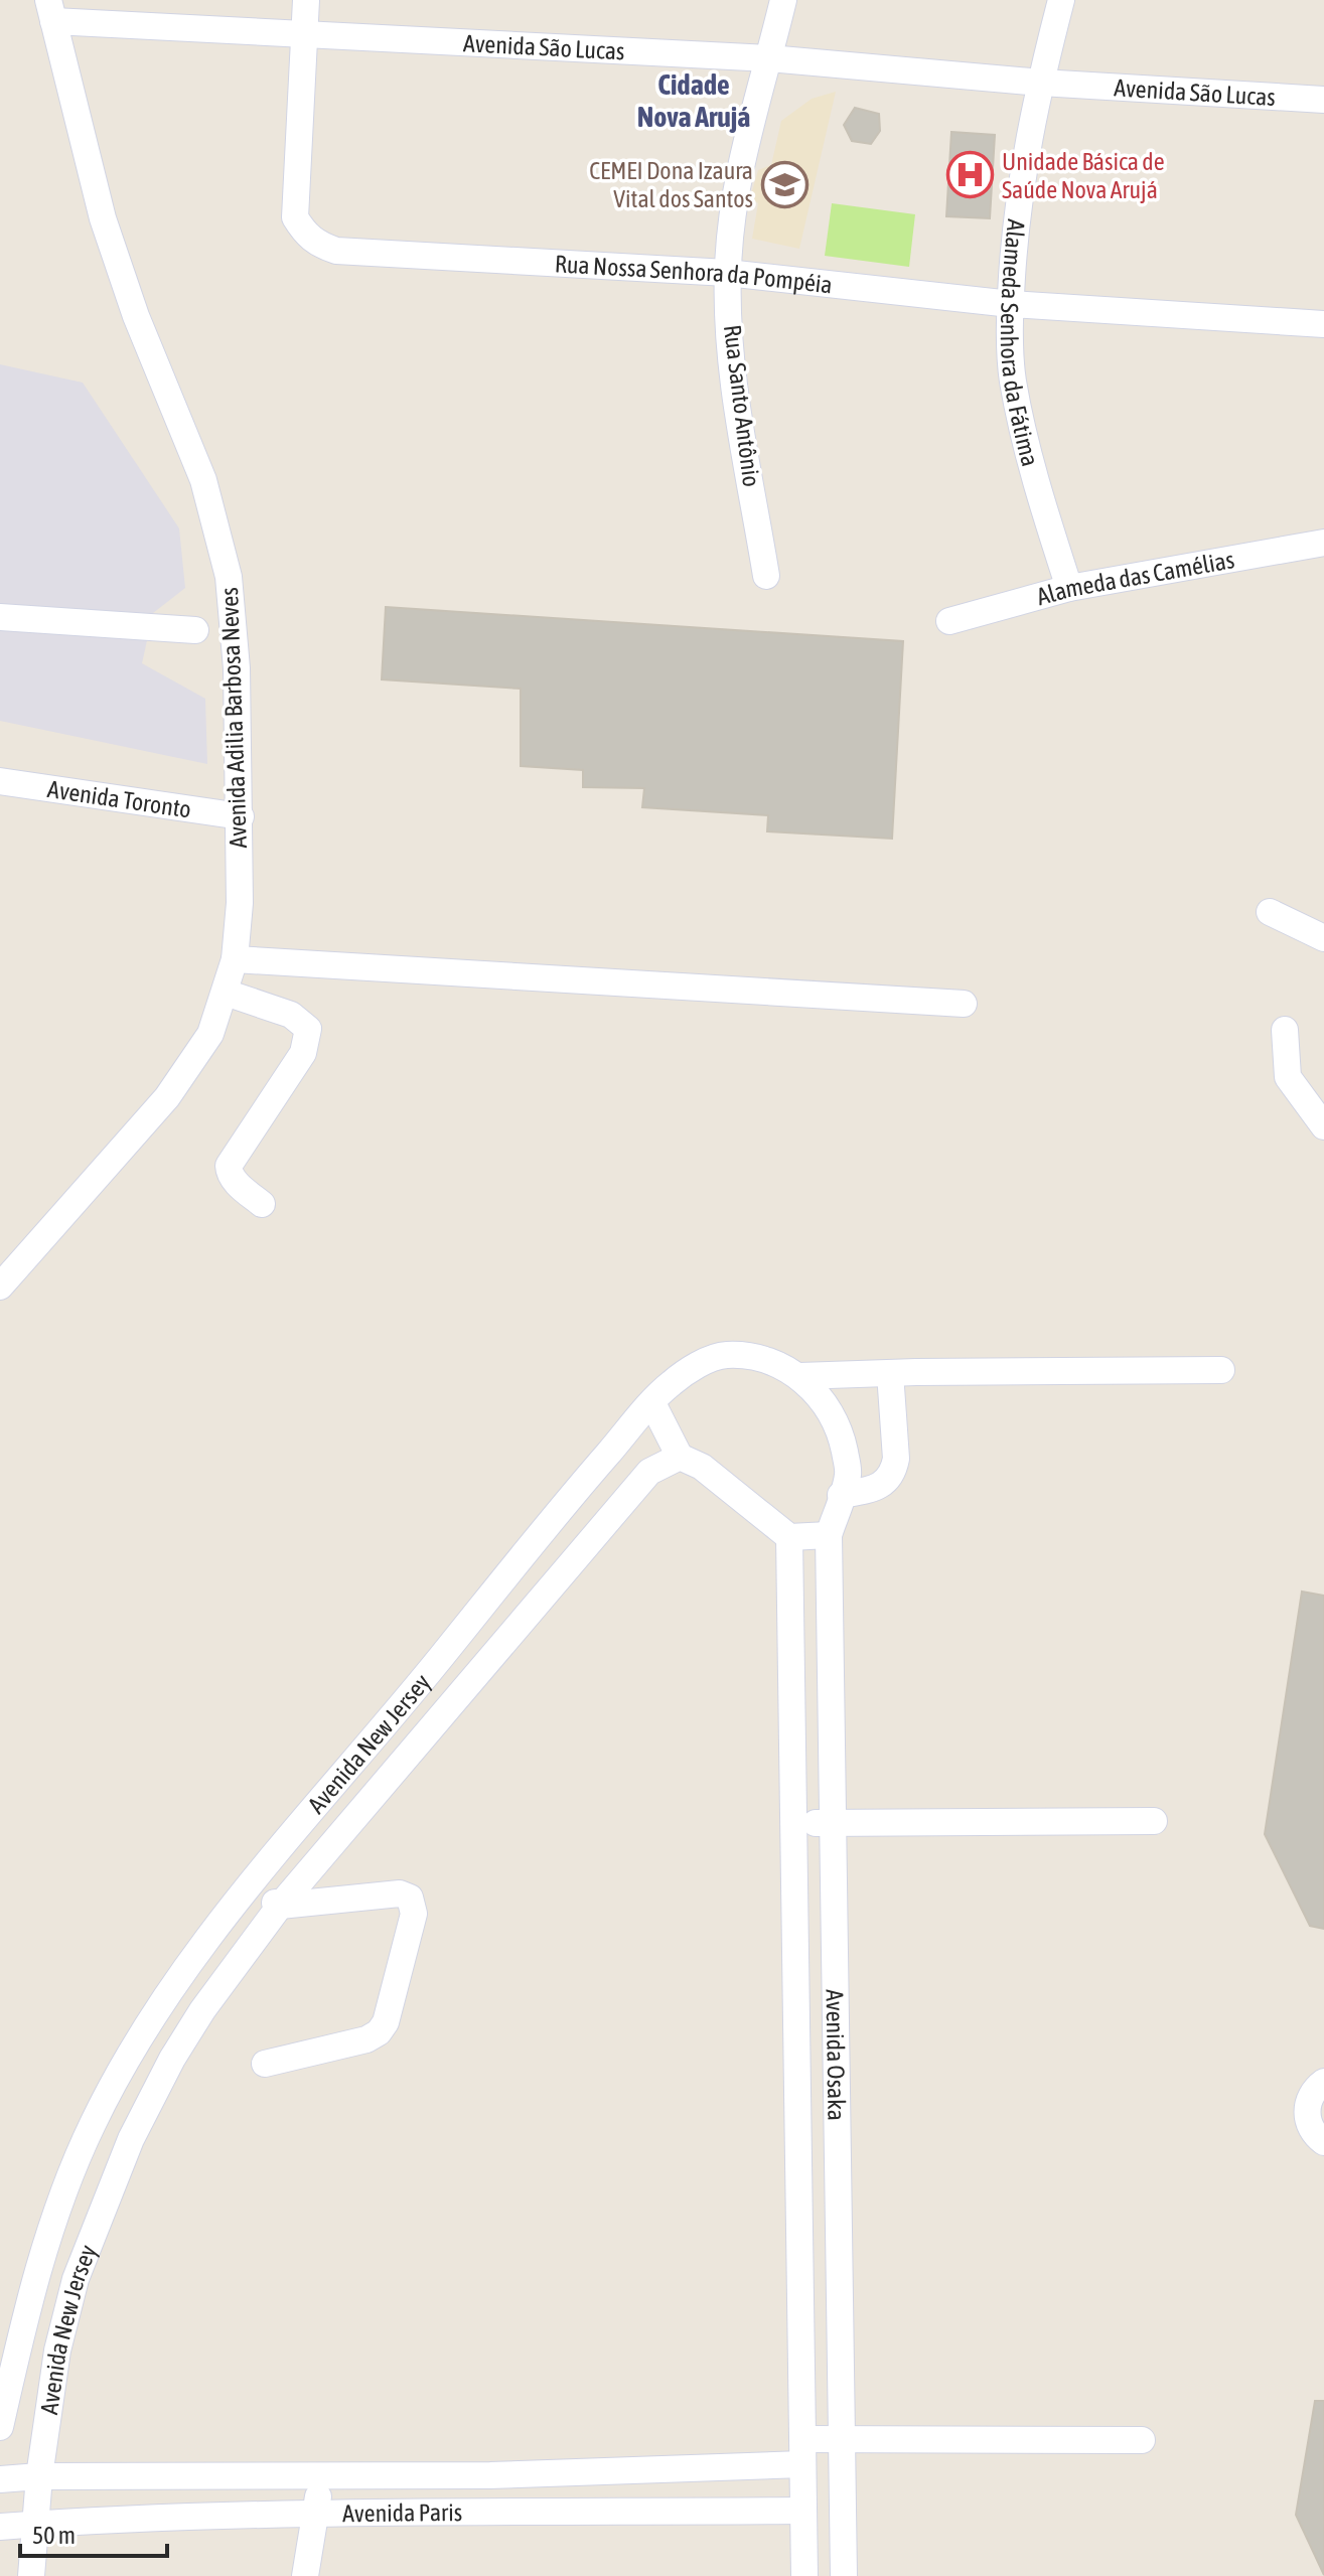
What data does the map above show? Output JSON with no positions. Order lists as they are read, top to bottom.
{
  "streets": {
    "street": [
      "Avenida São Lucas",
      "Rua Nossa Senhora da Pompéia",
      "Alameda Senhora da Fátima",
      "Rua Santo Antônio",
      "Alameda das Camélias",
      "Avenida Adilia Barbosa Neves",
      "Avenida Toronto",
      "Avenida New Jersey",
      "Avenida Osaka",
      "Avenida Paris"
    ]
  },
  "crossings": [
    ["Avenida São Lucas", "Rua Nossa Senhora da Pompéia"],
    ["Avenida São Lucas", "Alameda Senhora da Fátima"],
    ["Avenida São Lucas", "Rua Santo Antônio"],
    ["Avenida São Lucas", "Avenida Adilia Barbosa Neves"],
    ["Rua Nossa Senhora da Pompéia", "Alameda Senhora da Fátima"],
    ["Rua Nossa Senhora da Pompéia", "Rua Santo Antônio"],
    ["Alameda Senhora da Fátima", "Alameda das Camélias"],
    ["Avenida Adilia Barbosa Neves", "Avenida Toronto"],
    ["Avenida New Jersey", "Avenida Osaka"],
    ["Avenida New Jersey", "Avenida Paris"],
    ["Avenida Osaka", "Avenida Paris"]
  ],
  "districts": ["Cidade Nova Arujá"],
  "places": {
    "hospital": ["Unidade Básica de Saúde Nova Arujá"],
    "school or university": ["CEMEI Dona Izaura Vital dos Santos"]
  },
  "scale_bar": "50 m"
}
